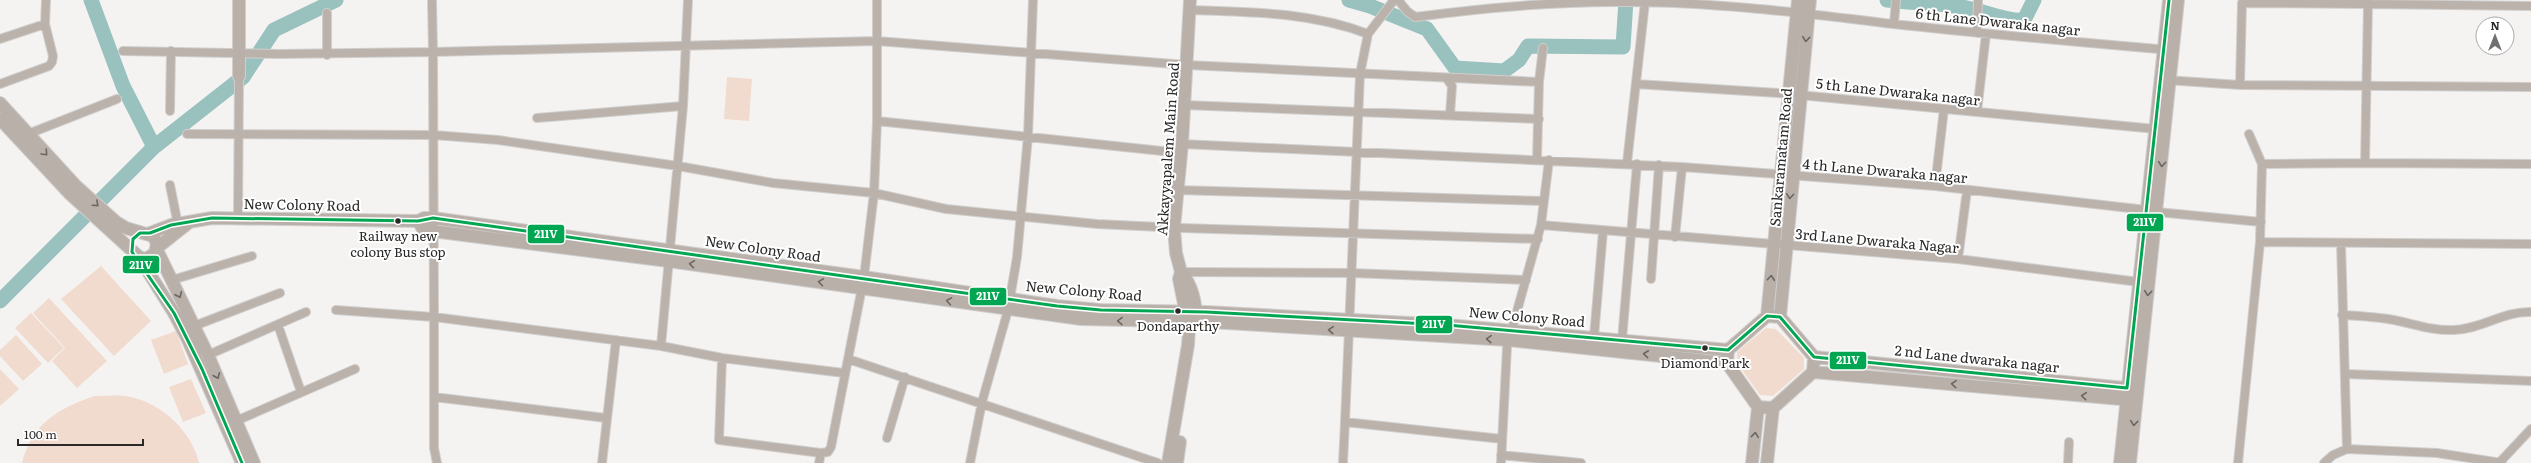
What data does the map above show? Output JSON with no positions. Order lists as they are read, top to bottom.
{
  "streets": {
    "main road": [
      "Akkayyapalem Main Road",
      "Sankaramatam Road",
      "New Colony Road",
      "2 nd Lane dwaraka nagar"
    ],
    "street": [
      "6 th Lane Dwaraka nagar",
      "5 th Lane Dwaraka nagar",
      "4 th Lane Dwaraka nagar",
      "3rd Lane Dwaraka Nagar"
    ]
  },
  "crossings": [
    ["6 th Lane Dwaraka nagar", "Sankaramatam Road"],
    ["5 th Lane Dwaraka nagar", "Sankaramatam Road"],
    ["Akkayyapalem Main Road", "4 th Lane Dwaraka nagar"],
    ["Akkayyapalem Main Road", "New Colony Road"],
    ["Sankaramatam Road", "4 th Lane Dwaraka nagar"],
    ["Sankaramatam Road", "New Colony Road"],
    ["Sankaramatam Road", "3rd Lane Dwaraka Nagar"],
    ["Sankaramatam Road", "2 nd Lane dwaraka nagar"],
    ["New Colony Road", "2 nd Lane dwaraka nagar"]
  ],
  "places": ["Railway new colony Bus stop", "Dondaparthy", "Diamond Park"],
  "lines": ["transit line 211V"],
  "scale_bar": "100 m",
  "north": "top"
}
